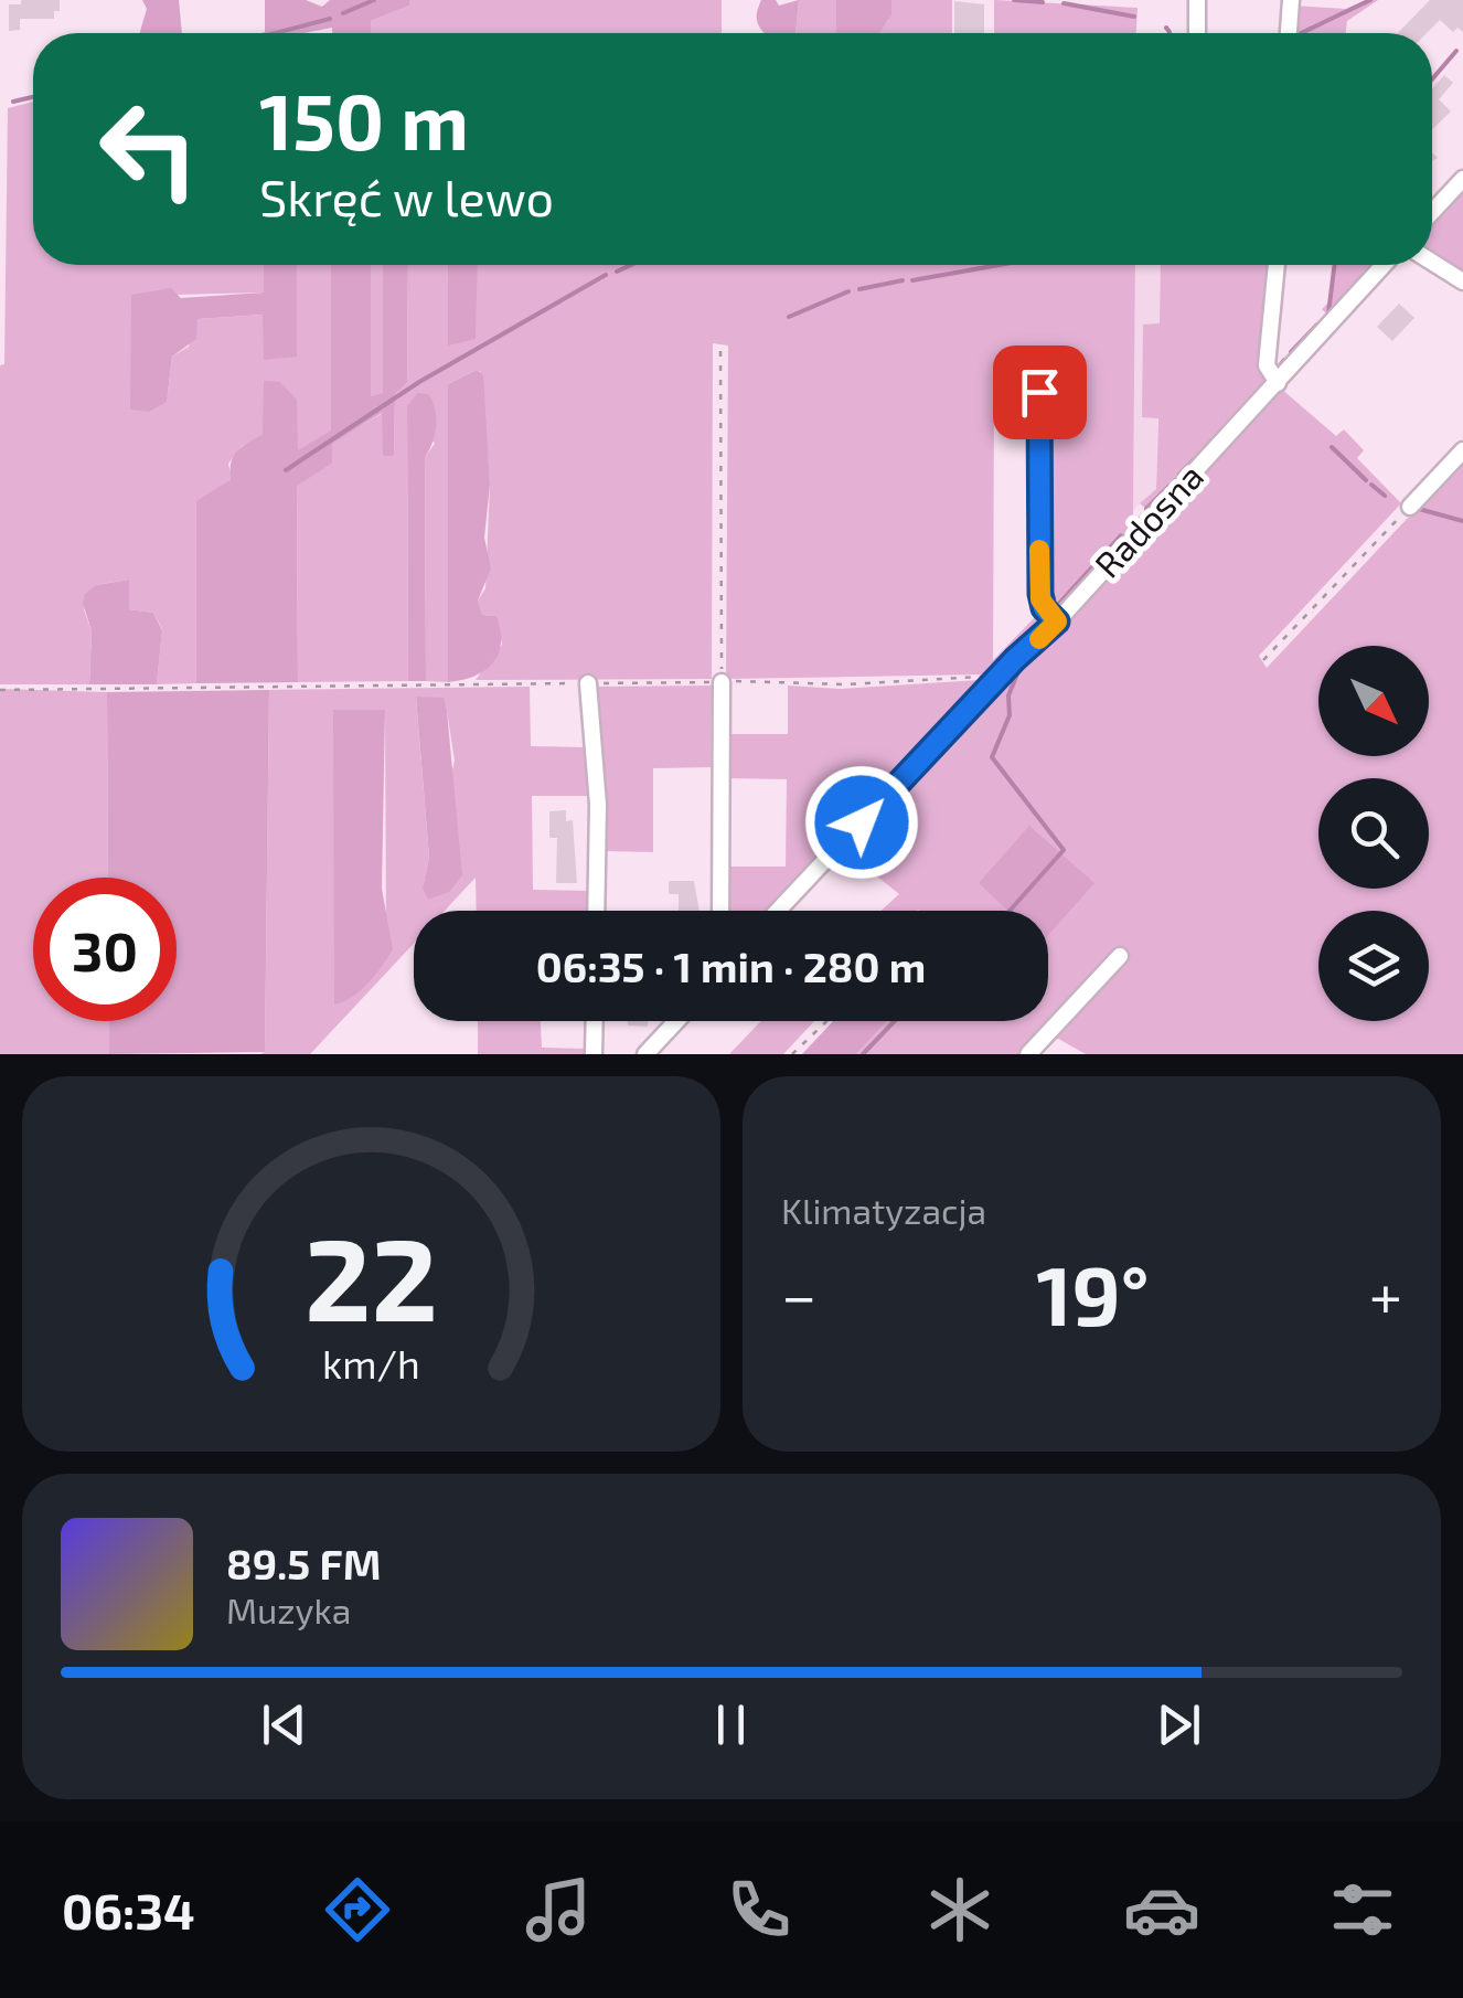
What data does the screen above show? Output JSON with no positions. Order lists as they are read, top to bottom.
{
  "streets": {
    "street": ["Radosna"]
  },
  "north": "bottom right",
  "page": {
    "turn": ["150 m", "Skręć w lewo"],
    "limit": "30",
    "trip": "06:35 · 1 min · 280 m",
    "tile": "Klimatyzacja",
    "heat": ["−", "19°", "+"],
    "song": ["89.5 FM", "Muzyka"],
    "tabs": "06:34",
    "gauge": ["22", "km/h"]
  }
}
